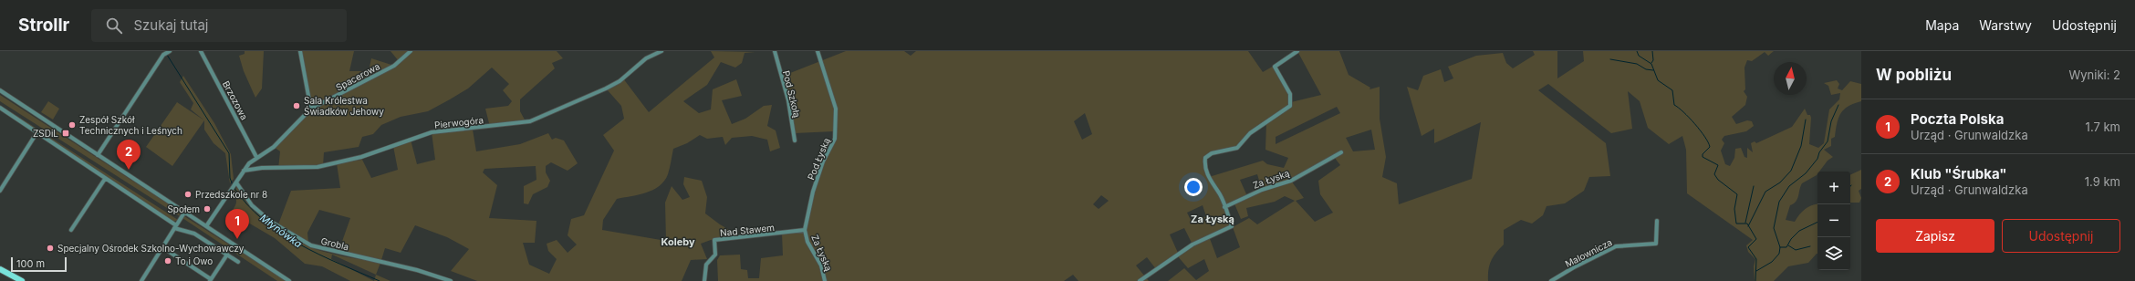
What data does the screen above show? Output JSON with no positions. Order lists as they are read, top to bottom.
{
  "streets": {
    "street": [
      "Spacerowa",
      "Pod Szkołą",
      "Brzozowa",
      "Pierwogóra",
      "Pod Łyską",
      "Za Łyską",
      "Nad Stawem",
      "Grobla",
      "Malownicza"
    ]
  },
  "crossings": [
    ["Pod Łyską", "Za Łyską"],
    ["Pod Łyską", "Nad Stawem"],
    ["Za Łyską", "Nad Stawem"]
  ],
  "districts": ["Za Łyską", "Koleby"],
  "water": ["Młynówka"],
  "places": {
    "other": [
      "Sala Królestwa Świadków Jehowy",
      "Zespół Szkół Technicznych i Leśnych",
      "Przedszkole nr 8",
      "Społem",
      "Specjalny Ośrodek Szkolno-Wychowawczy",
      "To i Owo"
    ],
    "transit": ["ZSDiL"]
  },
  "scale_bar": "100 m",
  "north": "top",
  "page": {
    "header": "Strollr",
    "search": "Szukaj tutaj",
    "nav": ["Mapa", "Warstwy", "Udostępnij"],
    "heading": ["W pobliżu", "Wyniki: 2"],
    "list": [
      {
        "mark": "1",
        "name": "Poczta Polska",
        "note": "Urząd · Grunwaldzka",
        "value": "1.7 km"
      },
      {
        "mark": "2",
        "name": "Klub \"Śrubka\"",
        "note": "Urząd · Grunwaldzka",
        "value": "1.9 km"
      }
    ],
    "pins": ["2", "1"],
    "map_buttons": ["+", "−"],
    "buttons": ["Zapisz", "Udostępnij"],
    "scale": "100 m"
  }
}
